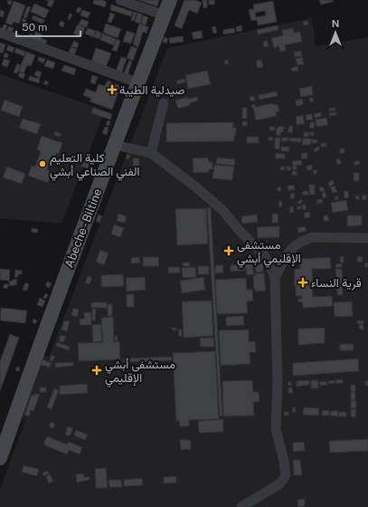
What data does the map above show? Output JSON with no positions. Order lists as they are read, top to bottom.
{
  "streets": {
    "main road": ["Abeche - Biltine"]
  },
  "places": {
    "health": [
      "صيدلية الطيبة",
      "مستشفى الإقليمي أبشي",
      "قرية النساء",
      "مستشفى أبشي الإقليمي"
    ],
    "other": ["كلية التعليم الفني الصناعي أبشي"]
  },
  "scale_bar": "50 m",
  "north": "top"
}
